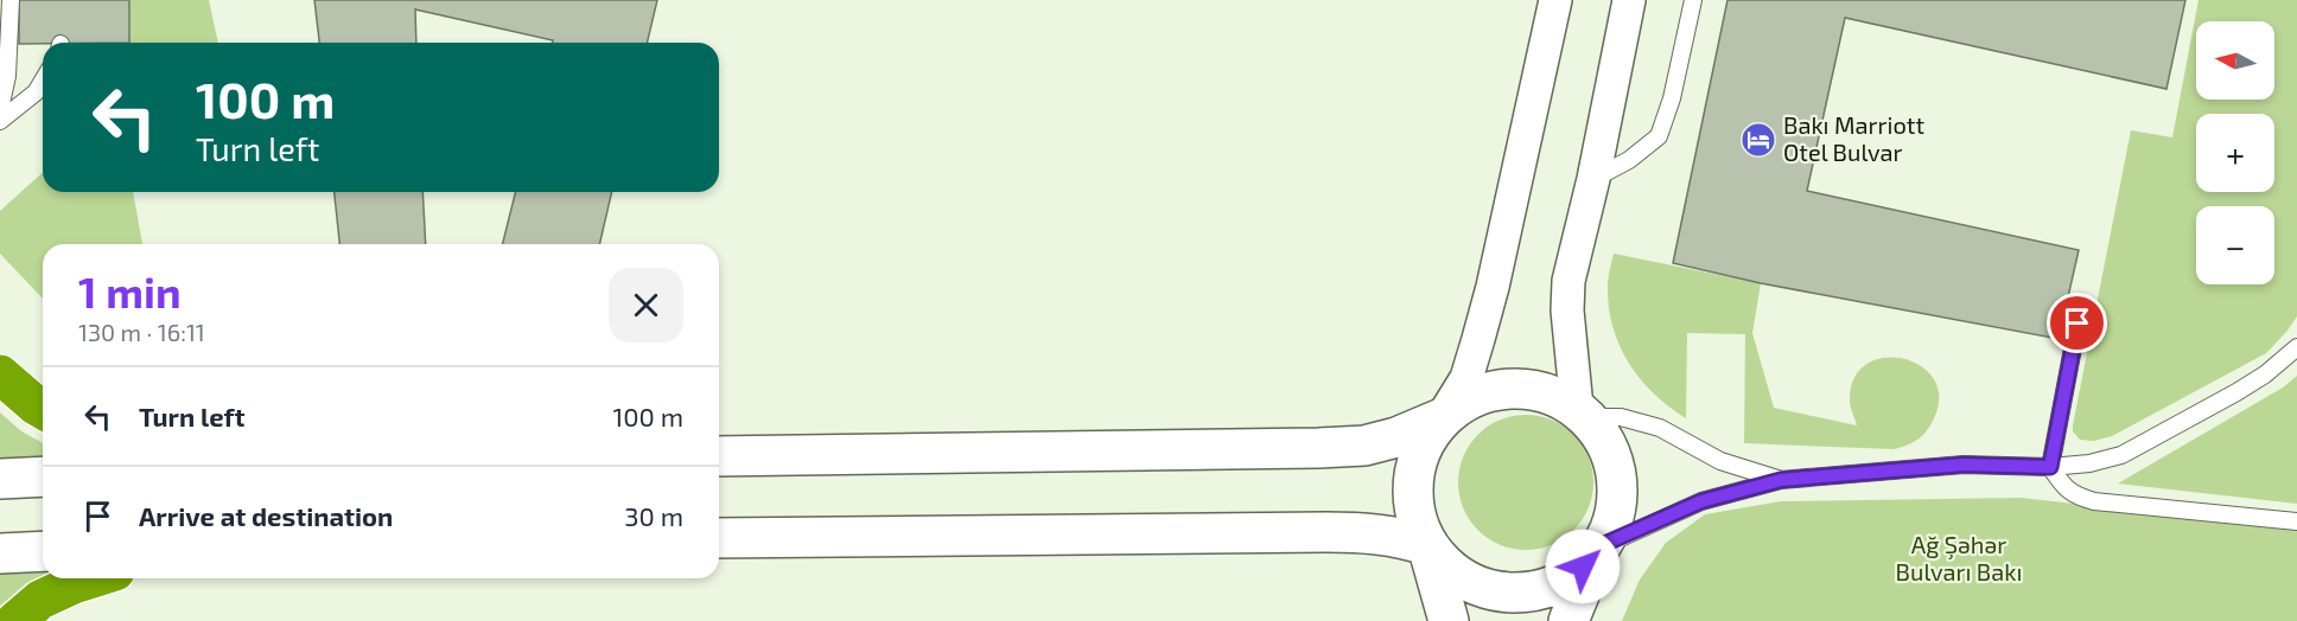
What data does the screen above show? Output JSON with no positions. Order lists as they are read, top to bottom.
{
  "parks": ["Ağ Şəhər Bulvarı Bakı"],
  "places": {
    "hotel": ["Bakı Marriott Otel Bulvar"]
  },
  "north": "left",
  "page": {
    "map_buttons": ["+", "−"],
    "turn": ["100 m", "Turn left"],
    "heading": ["1 min", "130 m · 16:11"],
    "list": [
      {
        "name": "Turn left",
        "value": "100 m"
      },
      {
        "name": "Arrive at destination",
        "value": "30 m"
      }
    ]
  }
}
